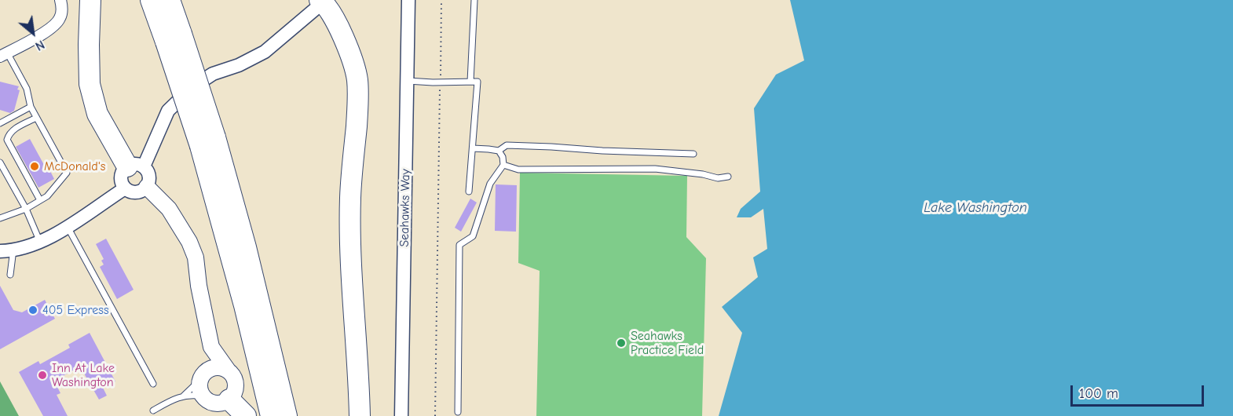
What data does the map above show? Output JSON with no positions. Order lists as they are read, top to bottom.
{
  "streets": {
    "street": ["Seahawks Way"]
  },
  "water": ["Lake Washington"],
  "places": [
    "McDonald's",
    "405 Express",
    "Seahawks Practice Field",
    "Inn At Lake Washington"
  ],
  "scale_bar": "100 m",
  "north": "bottom right"
}
